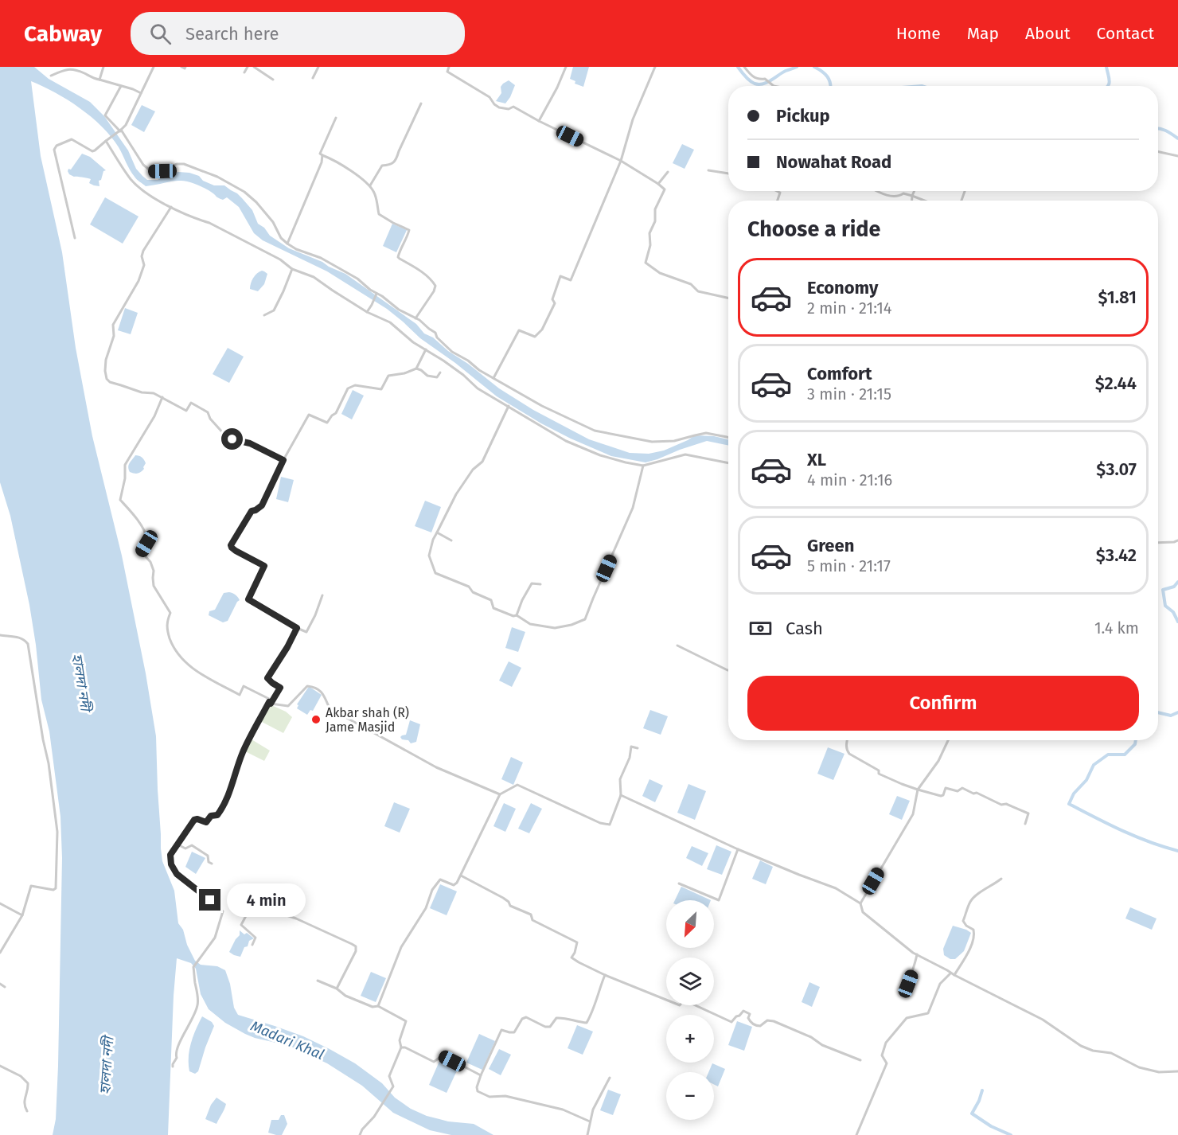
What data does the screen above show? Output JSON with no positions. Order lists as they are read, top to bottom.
{
  "water": ["হালদা নদী", "Madari Khal"],
  "places": ["Akbar shah (R) Jame Masjid"],
  "north": "bottom left",
  "page": {
    "header": "Cabway",
    "search": "Search here",
    "nav": [
      "Home",
      "Map",
      "About",
      "Contact"
    ],
    "banner": ["Pickup", "Nowahat Road"],
    "heading": "Choose a ride",
    "list": [
      {
        "name": "Economy",
        "note": "2 min · 21:14",
        "value": "$1.81"
      },
      {
        "name": "Comfort",
        "note": "3 min · 21:15",
        "value": "$2.44"
      },
      {
        "name": "XL",
        "note": "4 min · 21:16",
        "value": "$3.07"
      },
      {
        "name": "Green",
        "note": "5 min · 21:17",
        "value": "$3.42"
      }
    ],
    "pay": ["Cash", "1.4 km"],
    "buttons": "Confirm",
    "bubble": "4 min",
    "map_buttons": ["+", "−"]
  }
}
